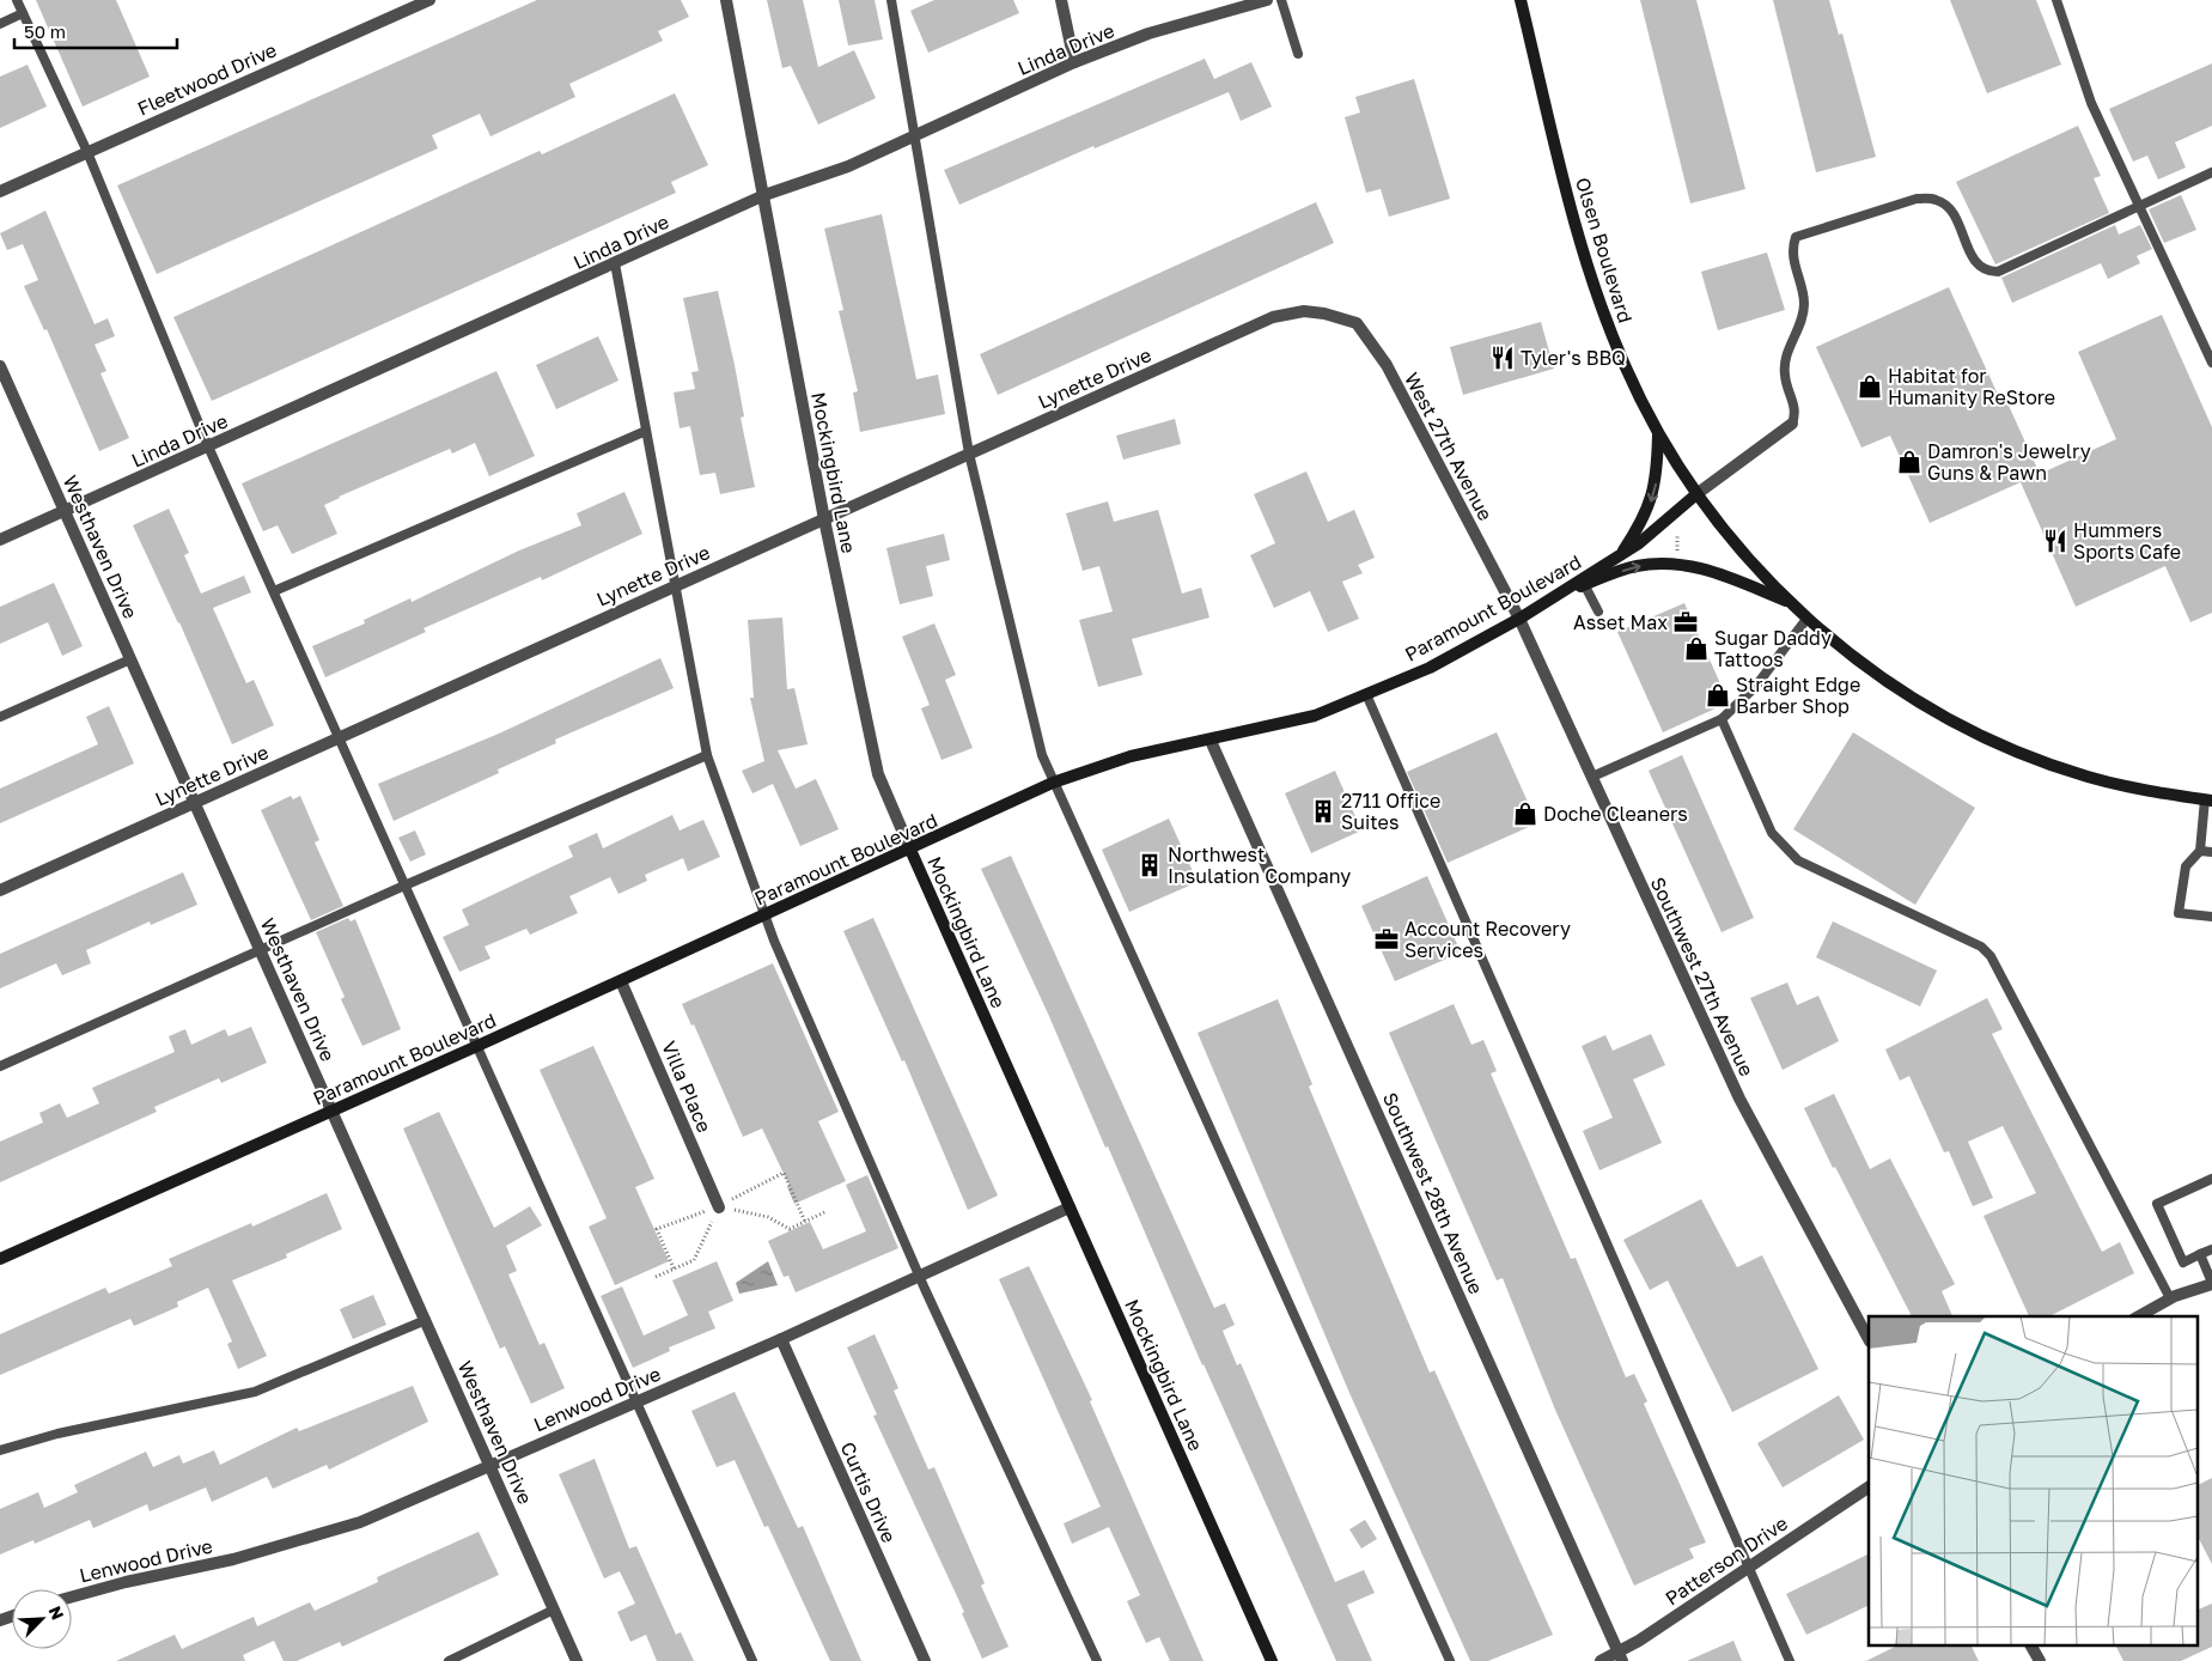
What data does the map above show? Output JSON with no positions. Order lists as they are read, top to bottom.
{
  "streets": {
    "main road": ["Olsen Boulevard", "Mockingbird Lane", "Paramount Boulevard"],
    "street": [
      "Linda Drive",
      "Fleetwood Drive",
      "Lynette Drive",
      "West 27th Avenue",
      "Westhaven Drive",
      "Southwest 27th Avenue",
      "Villa Place",
      "Southwest 28th Avenue",
      "Lenwood Drive",
      "Curtis Drive",
      "Patterson Drive"
    ]
  },
  "crossings": [
    ["Linda Drive", "Mockingbird Lane"],
    ["Linda Drive", "Westhaven Drive"],
    ["Olsen Boulevard", "Paramount Boulevard"],
    ["Lynette Drive", "West 27th Avenue"],
    ["Lynette Drive", "Mockingbird Lane"],
    ["Lynette Drive", "Westhaven Drive"],
    ["West 27th Avenue", "Paramount Boulevard"],
    ["West 27th Avenue", "Southwest 27th Avenue"],
    ["Mockingbird Lane", "Paramount Boulevard"],
    ["Mockingbird Lane", "Lenwood Drive"],
    ["Westhaven Drive", "Paramount Boulevard"],
    ["Westhaven Drive", "Lenwood Drive"],
    ["Paramount Boulevard", "Southwest 27th Avenue"],
    ["Paramount Boulevard", "Villa Place"],
    ["Paramount Boulevard", "Southwest 28th Avenue"],
    ["Southwest 28th Avenue", "Patterson Drive"],
    ["Lenwood Drive", "Curtis Drive"]
  ],
  "places": {
    "restaurant": ["Tyler's BBQ", "Hummers Sports Cafe"],
    "shop": [
      "Habitat for Humanity ReStore",
      "Damron's Jewelry Guns & Pawn",
      "Sugar Daddy Tattoos",
      "Straight Edge Barber Shop",
      "Doche Cleaners"
    ],
    "office": ["Asset Max", "Account Recovery Services"],
    "building": ["2711 Office Suites", "Northwest Insulation Company"]
  },
  "scale_bar": "50 m",
  "north": "top right"
}
